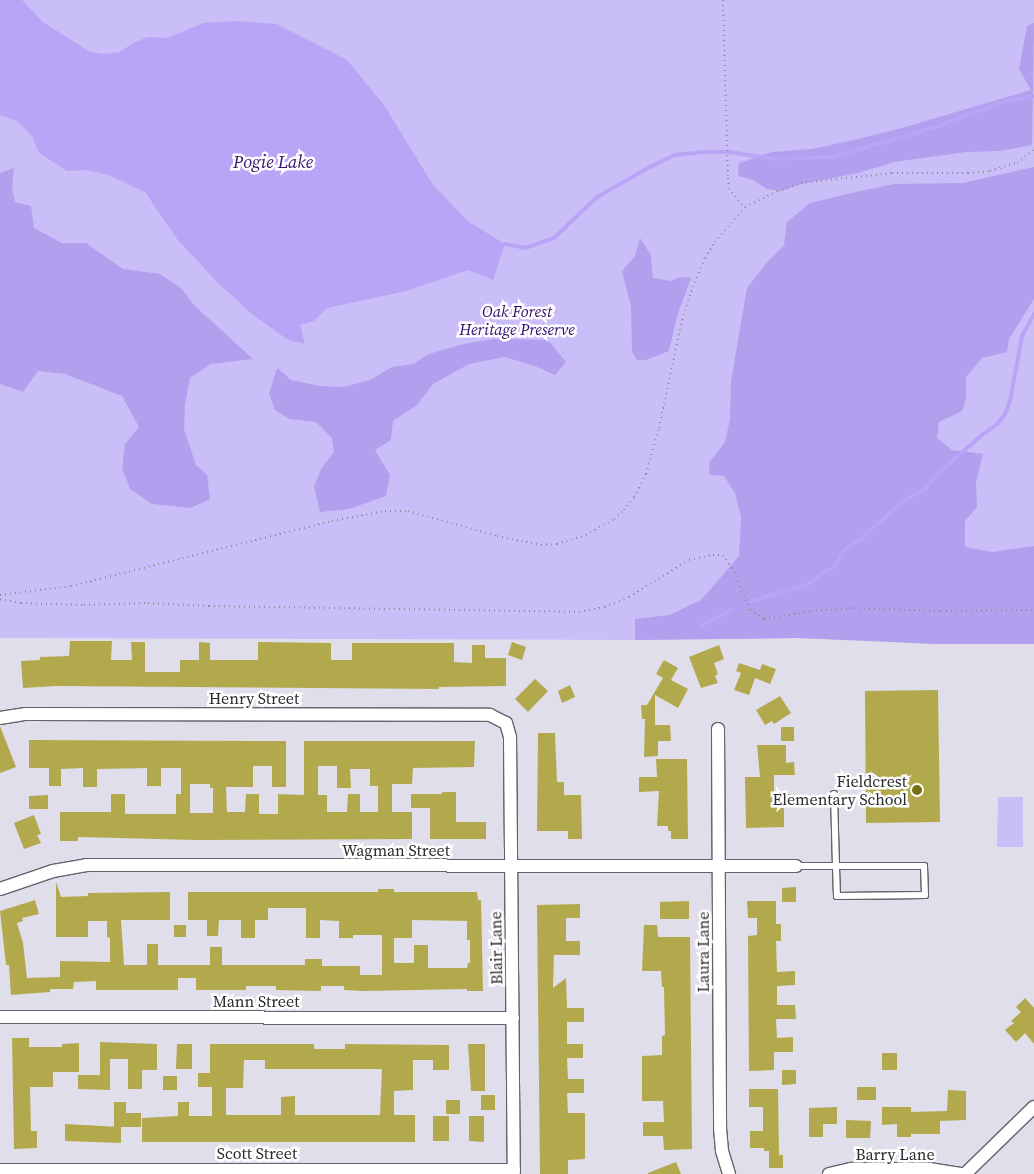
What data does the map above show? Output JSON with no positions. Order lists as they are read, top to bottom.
{
  "streets": {
    "street": [
      "Henry Street",
      "Wagman Street",
      "Blair Lane",
      "Laura Lane",
      "Mann Street",
      "Scott Street",
      "Barry Lane"
    ]
  },
  "crossings": [
    ["Henry Street", "Blair Lane"],
    ["Wagman Street", "Blair Lane"],
    ["Wagman Street", "Laura Lane"],
    ["Blair Lane", "Mann Street"],
    ["Blair Lane", "Scott Street"]
  ],
  "water": ["Pogie Lake"],
  "parks": ["Oak Forest Heritage Preserve"],
  "places": ["Fieldcrest Elementary School"]
}
